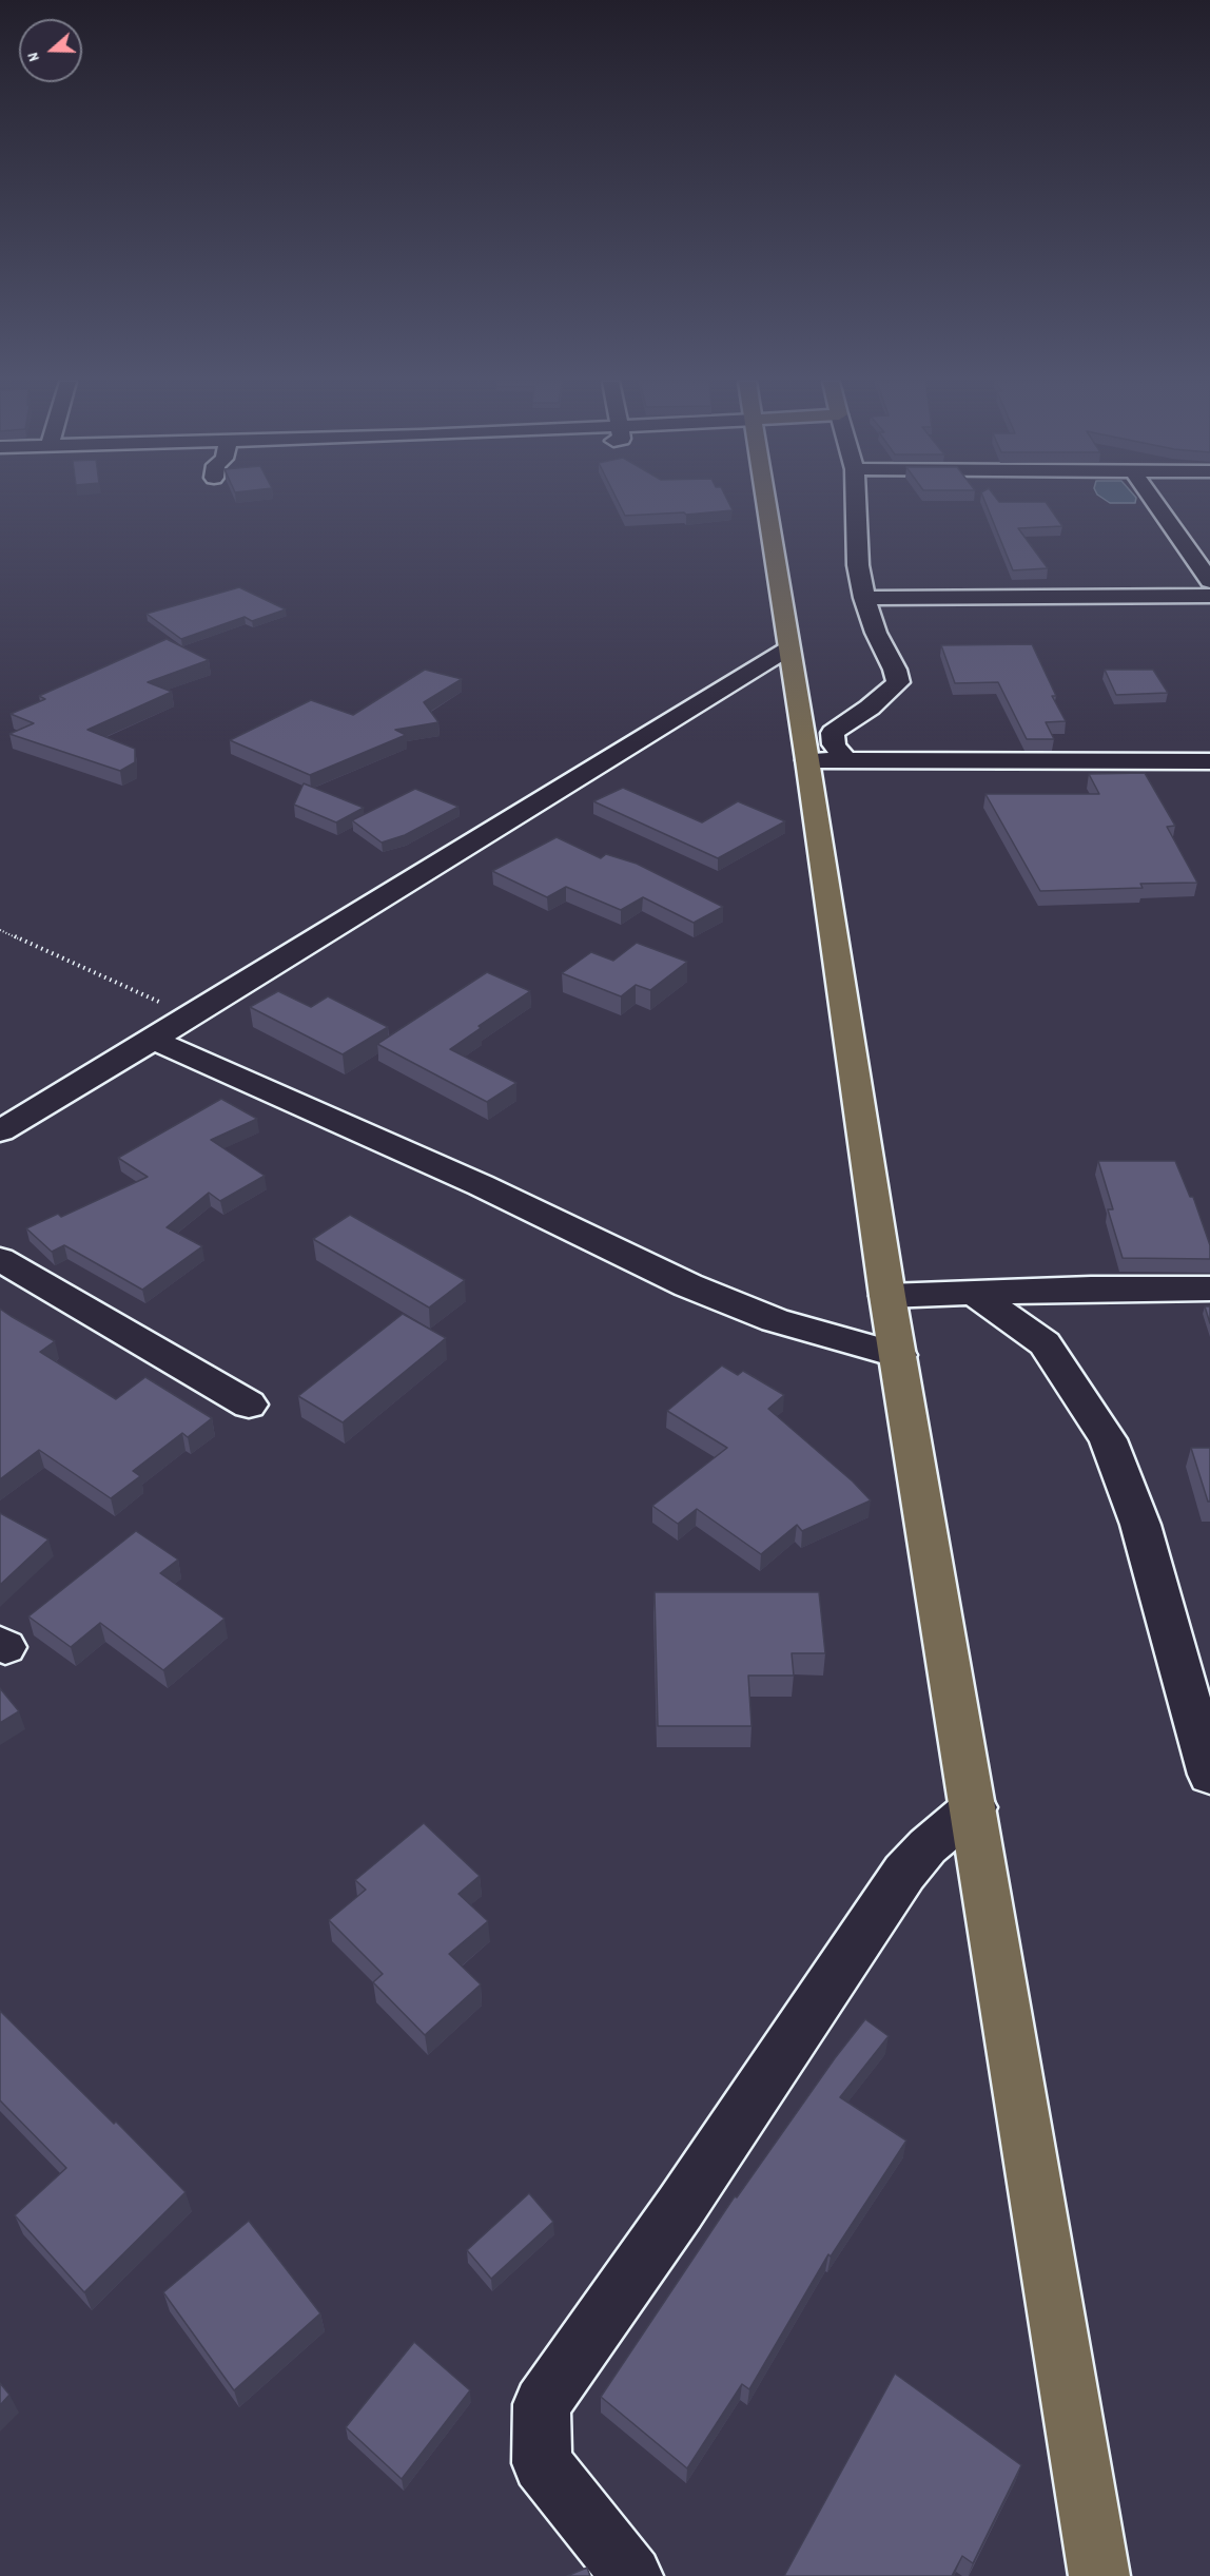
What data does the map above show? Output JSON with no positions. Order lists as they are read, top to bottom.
{
  "north": "left"
}
